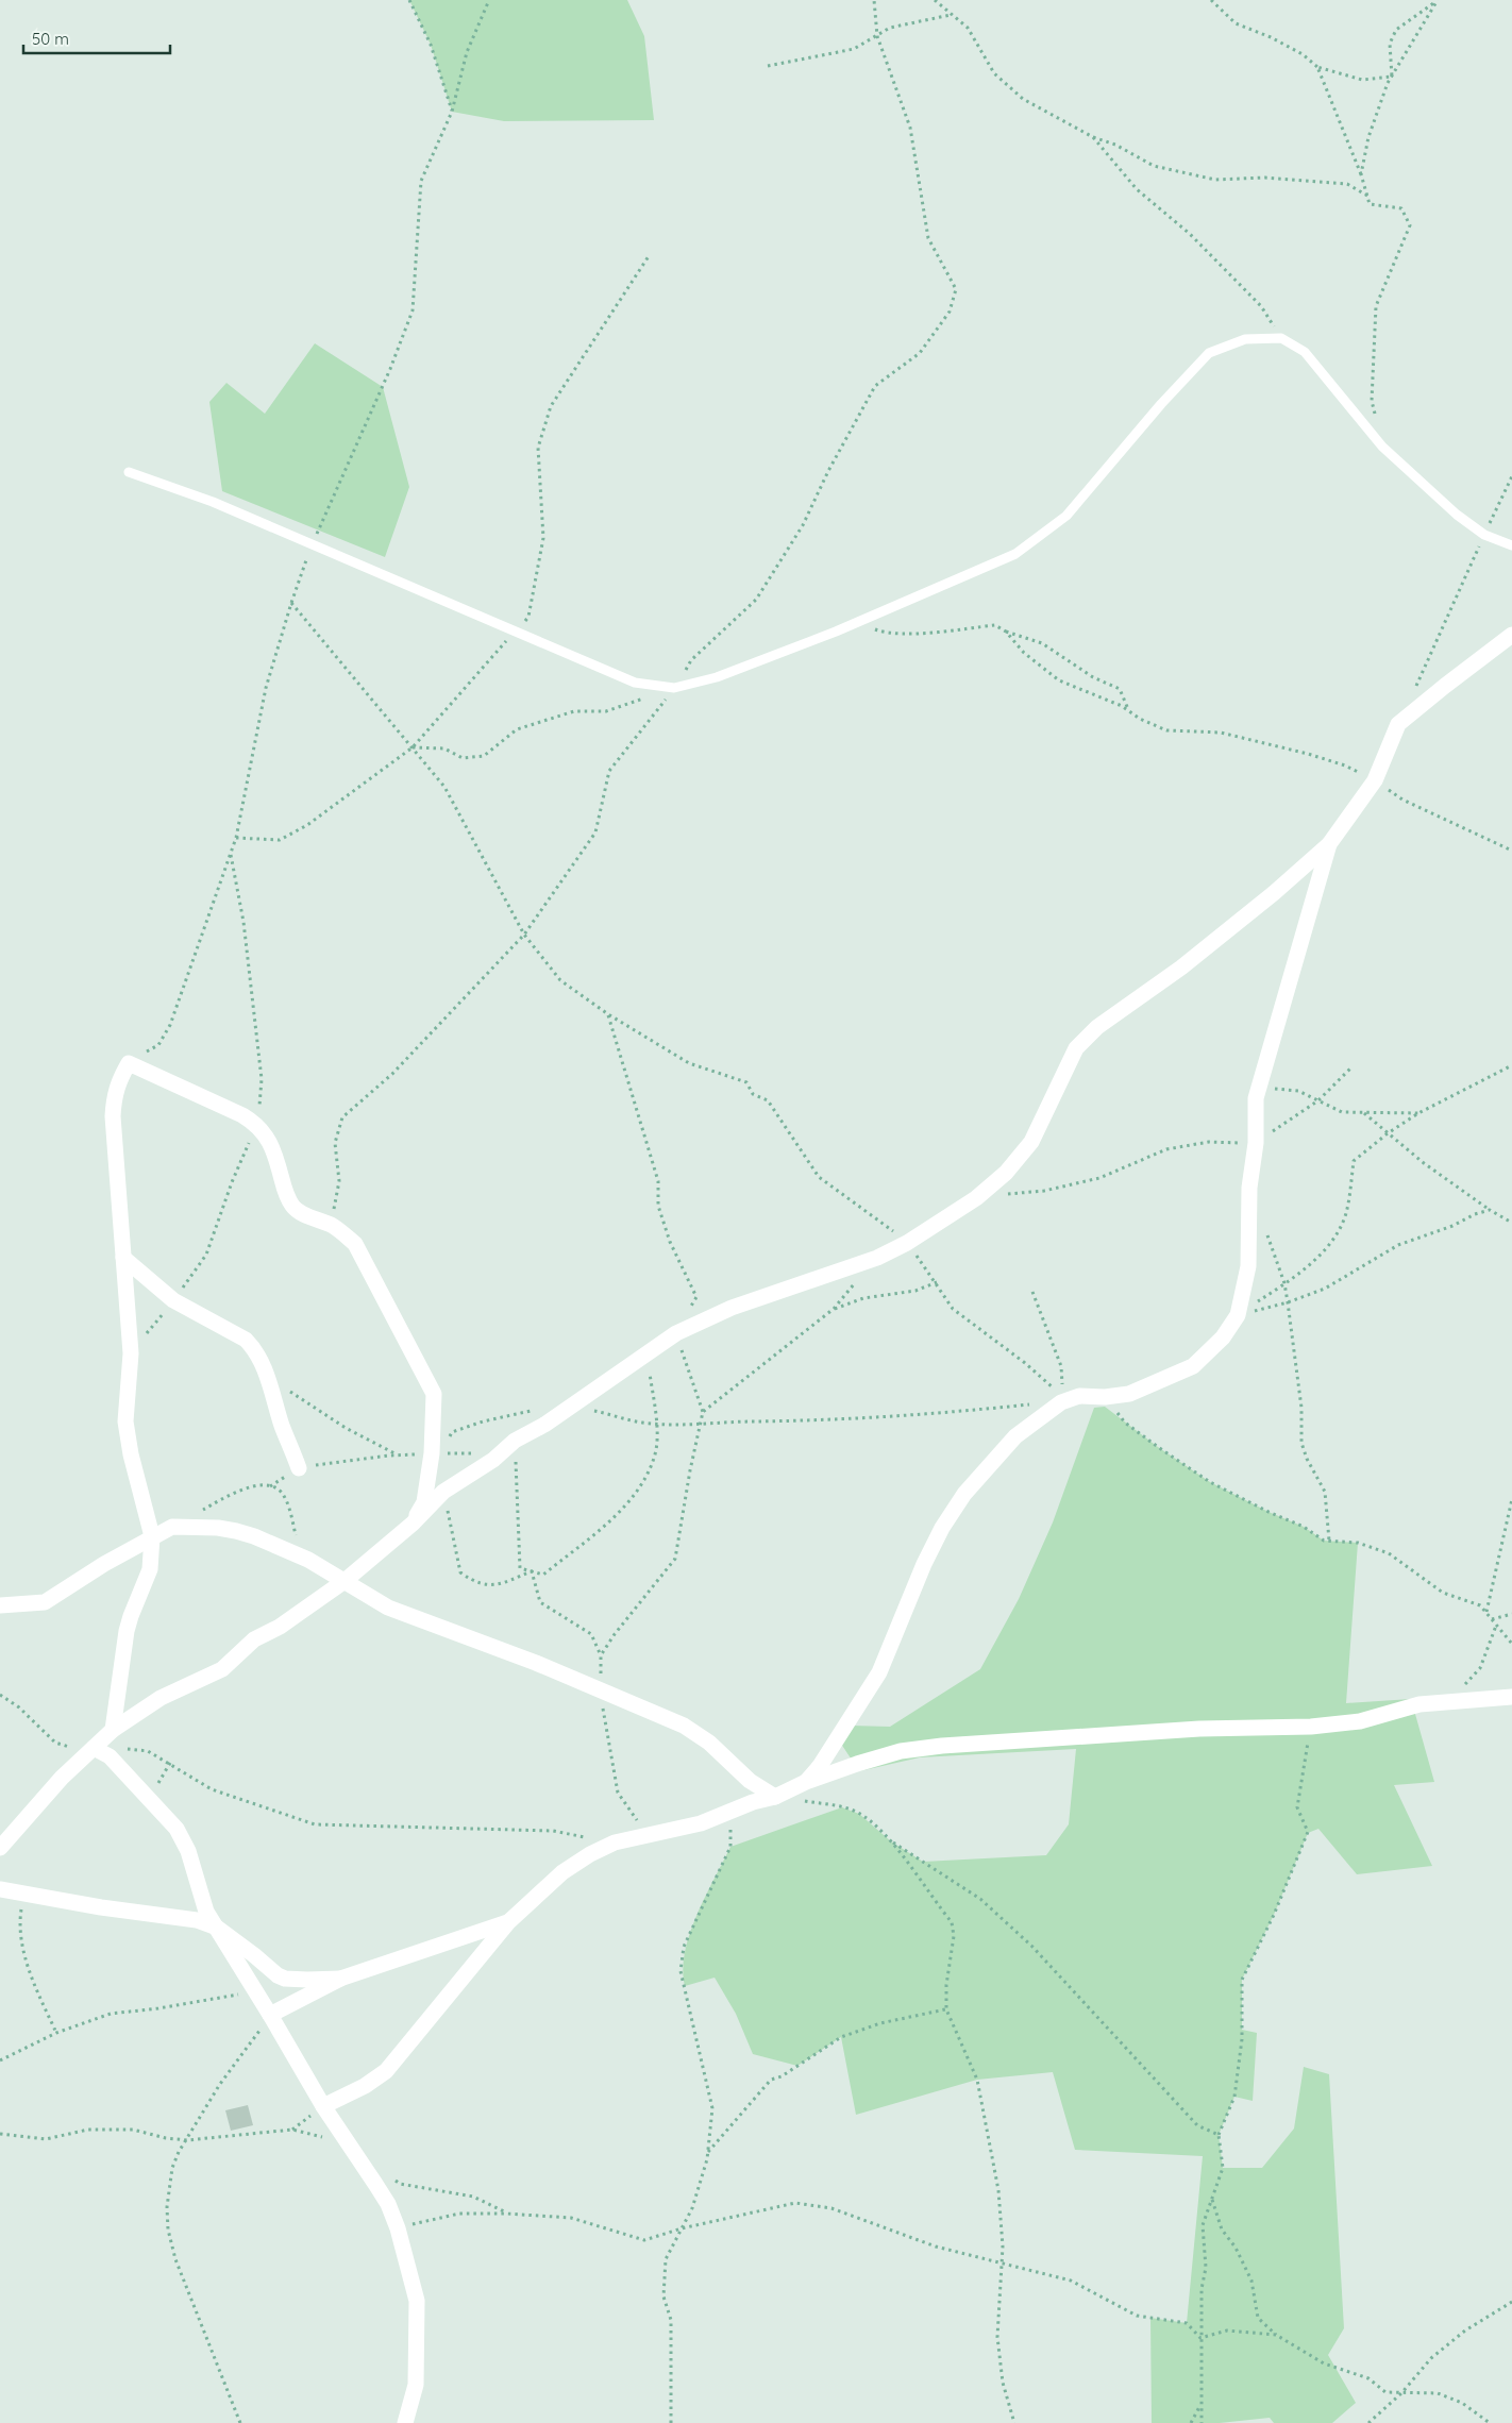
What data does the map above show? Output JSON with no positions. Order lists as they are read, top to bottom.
{
  "scale_bar": "50 m"
}
